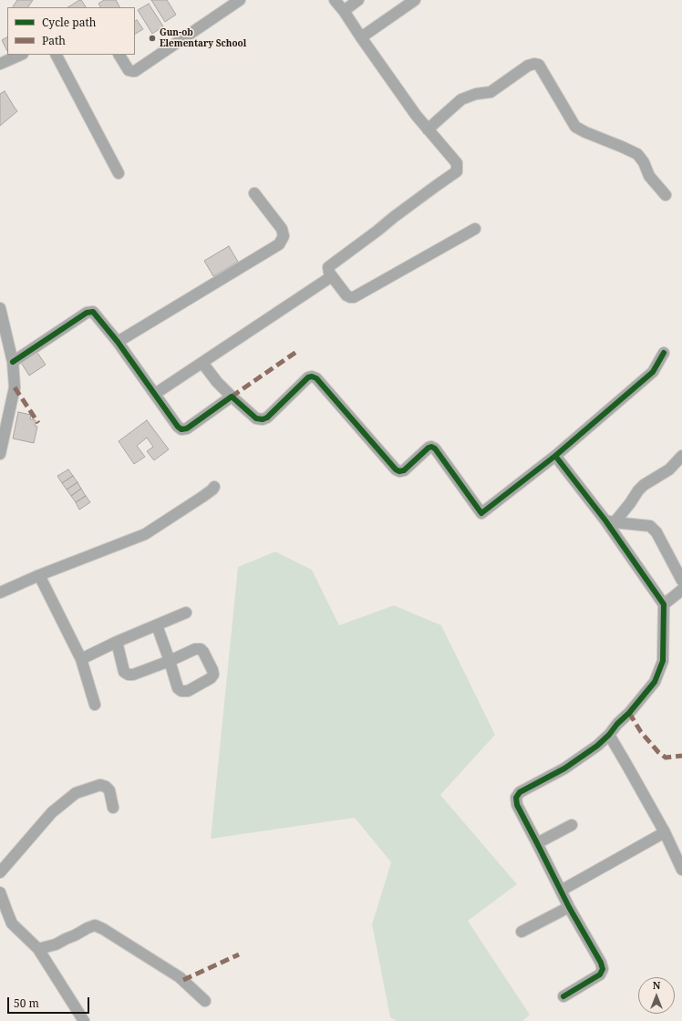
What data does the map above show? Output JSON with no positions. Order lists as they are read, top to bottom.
{
  "places": ["Gun-ob Elementary School"],
  "legend": ["Cycle path", "Path"],
  "scale_bar": "50 m",
  "north": "top"
}
